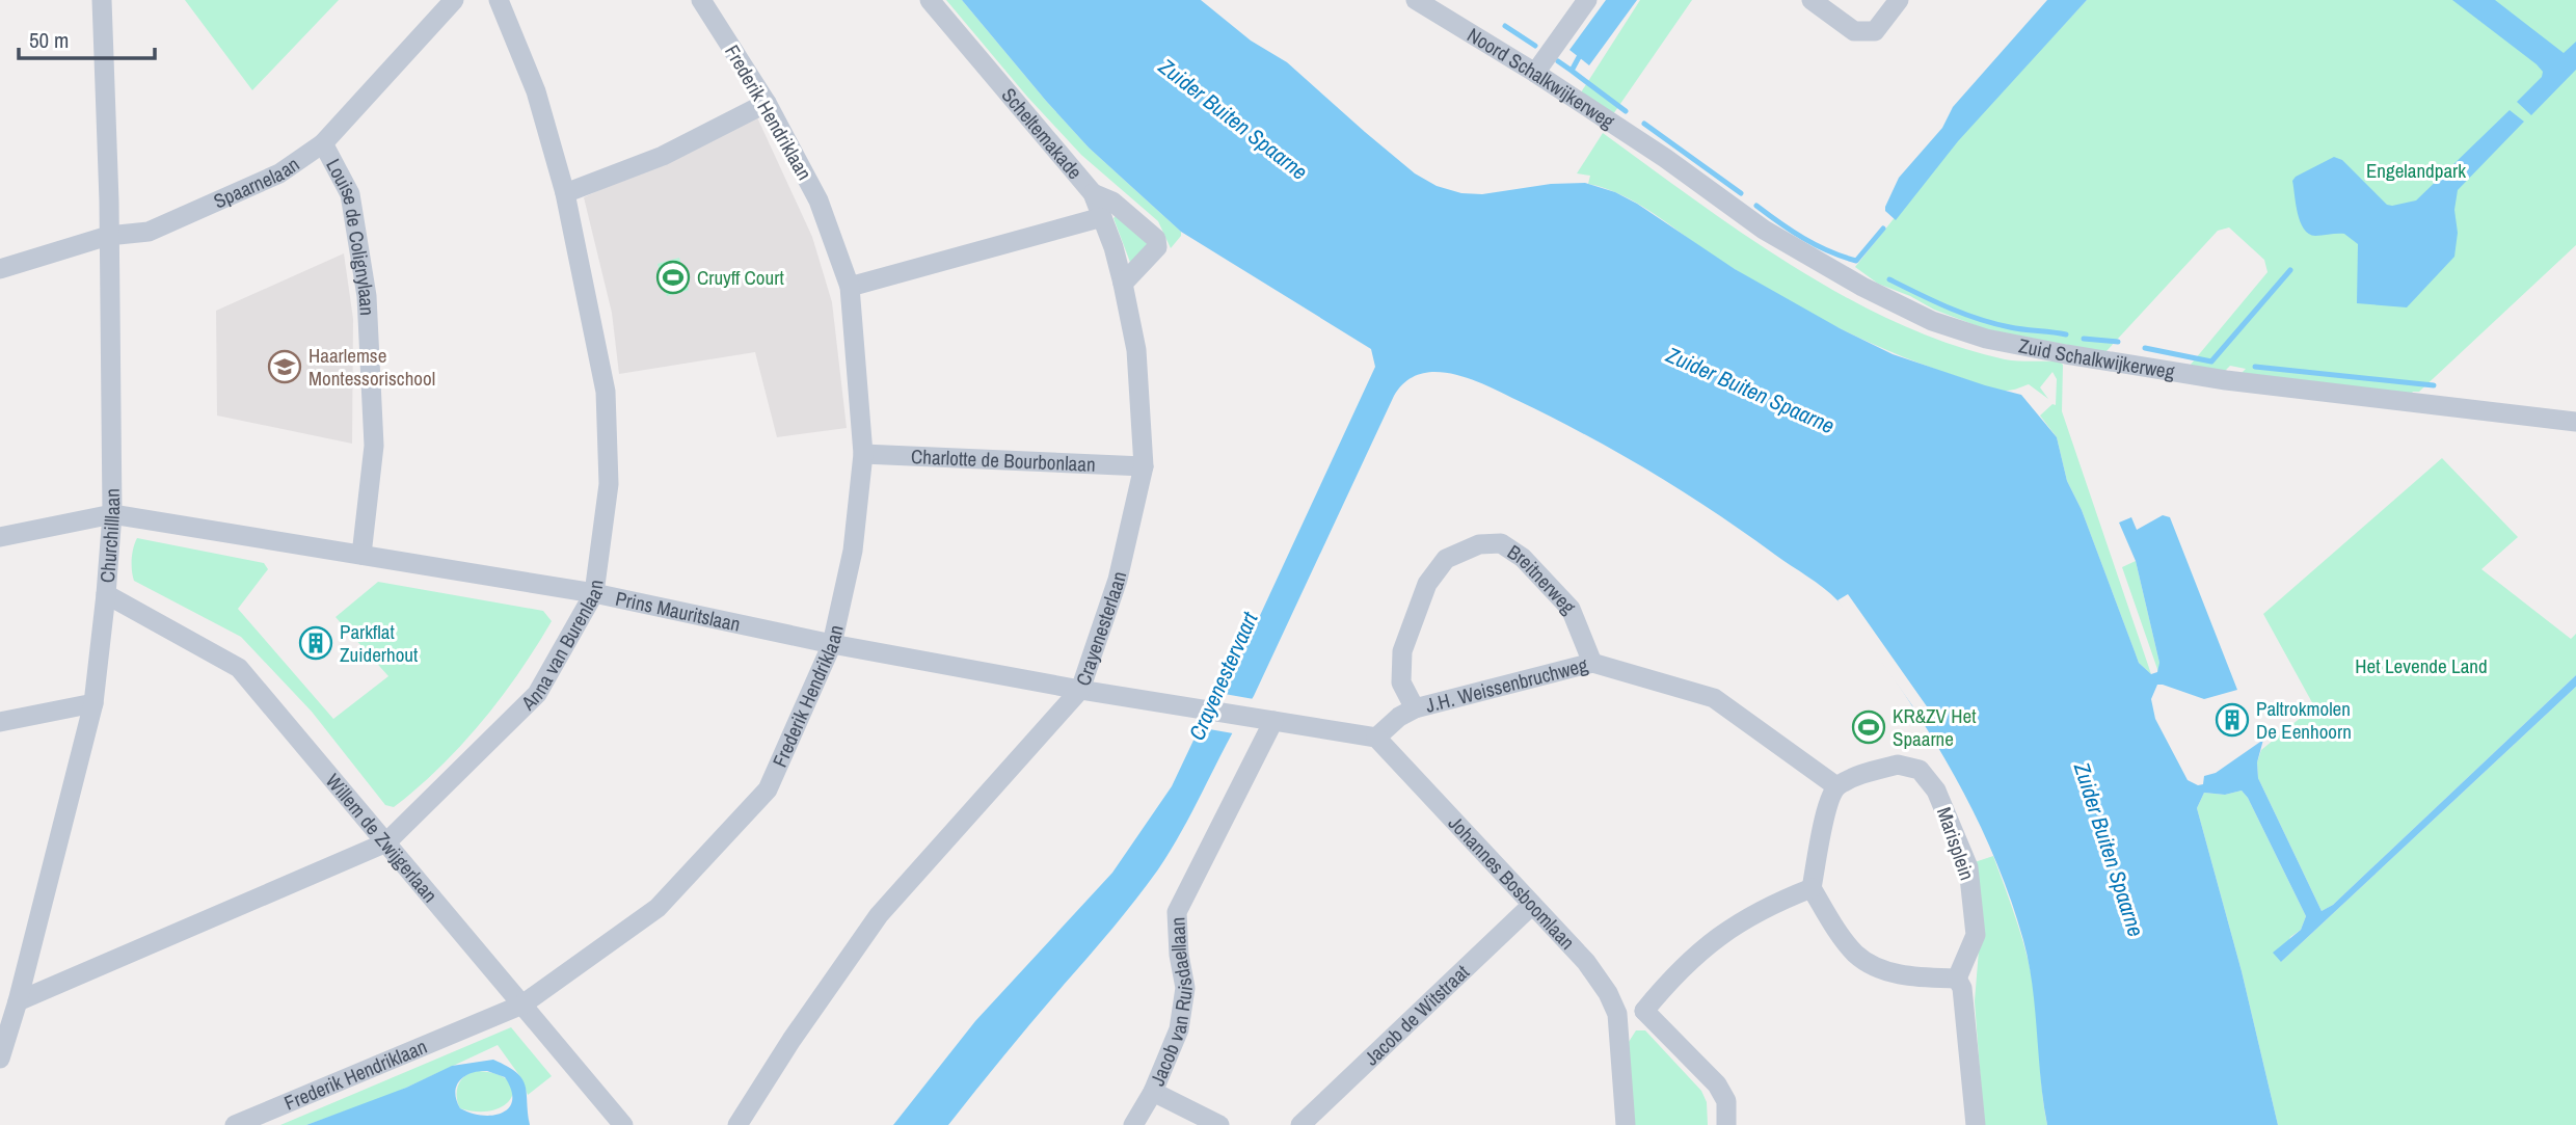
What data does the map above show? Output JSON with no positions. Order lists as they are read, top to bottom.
{
  "streets": {
    "street": [
      "Noord Schalkwijkerweg",
      "Frederik Hendriklaan",
      "Scheltemakade",
      "Spaarnelaan",
      "Louise de Colignylaan",
      "Zuid Schalkwijkerweg",
      "Charlotte de Bourbonlaan",
      "Churchilllaan",
      "Breitnerweg",
      "Prins Mauritslaan",
      "Crayenesterlaan",
      "Anna van Burenlaan",
      "J.H. Weissenbruchweg",
      "Willem de Zwijgerlaan",
      "Marisplein",
      "Johannes Bosboomlaan",
      "Jacob van Ruisdaellaan",
      "Jacob de Witstraat"
    ]
  },
  "crossings": [
    ["Noord Schalkwijkerweg", "Zuid Schalkwijkerweg"],
    ["Frederik Hendriklaan", "Charlotte de Bourbonlaan"],
    ["Frederik Hendriklaan", "Prins Mauritslaan"],
    ["Frederik Hendriklaan", "Willem de Zwijgerlaan"],
    ["Scheltemakade", "Crayenesterlaan"],
    ["Spaarnelaan", "Louise de Colignylaan"],
    ["Spaarnelaan", "Churchilllaan"],
    ["Louise de Colignylaan", "Prins Mauritslaan"],
    ["Charlotte de Bourbonlaan", "Crayenesterlaan"],
    ["Churchilllaan", "Prins Mauritslaan"],
    ["Churchilllaan", "Anna van Burenlaan"],
    ["Churchilllaan", "Willem de Zwijgerlaan"],
    ["Breitnerweg", "J.H. Weissenbruchweg"],
    ["Prins Mauritslaan", "Crayenesterlaan"],
    ["Prins Mauritslaan", "Anna van Burenlaan"],
    ["Prins Mauritslaan", "Jacob van Ruisdaellaan"],
    ["Anna van Burenlaan", "Willem de Zwijgerlaan"],
    ["J.H. Weissenbruchweg", "Marisplein"],
    ["J.H. Weissenbruchweg", "Johannes Bosboomlaan"],
    ["Johannes Bosboomlaan", "Jacob de Witstraat"]
  ],
  "water": ["Zuider Buiten Spaarne", "Crayenestervaart"],
  "parks": ["Engelandpark", "Het Levende Land"],
  "places": {
    "sports": ["Cruyff Court", "KR&ZV Het Spaarne"],
    "school or university": ["Haarlemse Montessorischool"],
    "building": ["Parkflat Zuiderhout", "Paltrokmolen De Eenhoorn"]
  },
  "scale_bar": "50 m"
}
